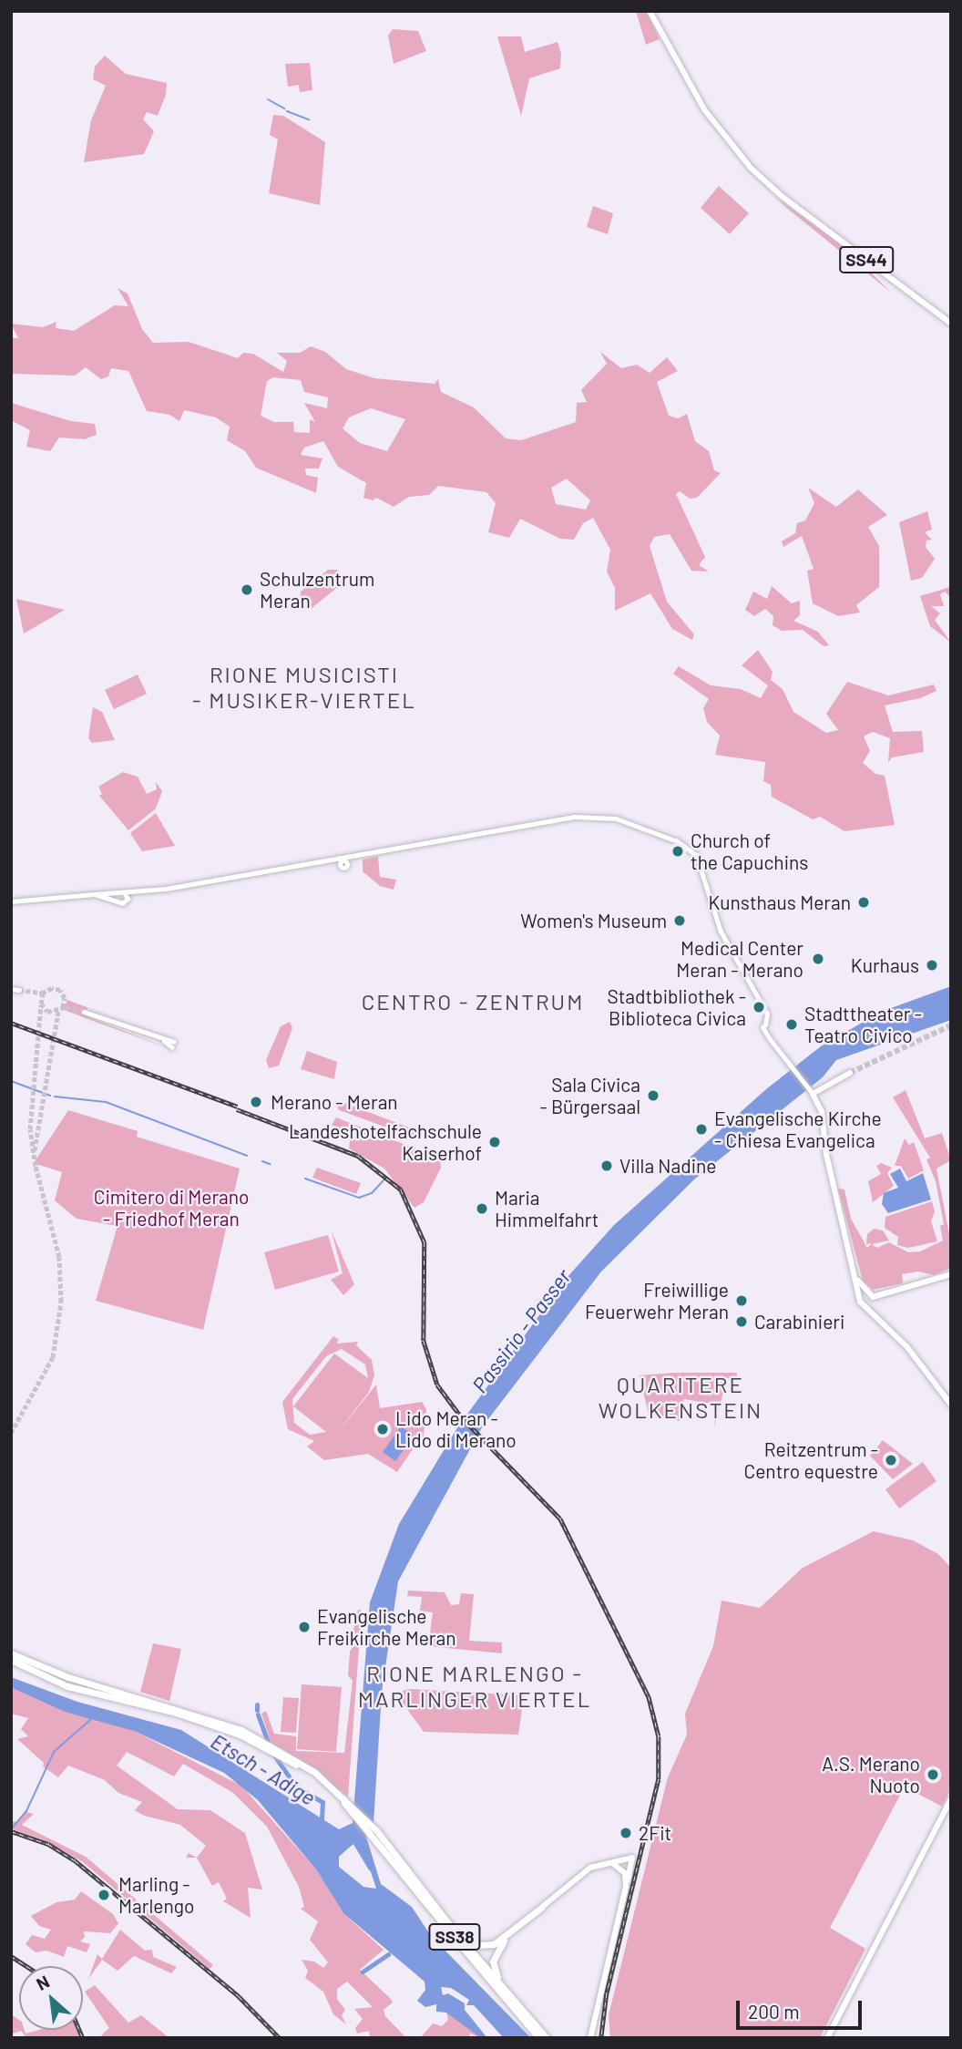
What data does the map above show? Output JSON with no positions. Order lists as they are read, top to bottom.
{
  "streets": {
    "highway": ["SS38"],
    "main road": ["SS44"]
  },
  "districts": [
    "RIONE MUSICISTI - MUSIKER-VIERTEL",
    "CENTRO - ZENTRUM",
    "QUARITERE WOLKENSTEIN",
    "RIONE MARLENGO - MARLINGER VIERTEL"
  ],
  "water": ["Passirio - Passer", "Etsch - Adige"],
  "parks": ["Cimitero di Merano - Friedhof Meran"],
  "places": [
    "Schulzentrum Meran",
    "Church of the Capuchins",
    "Kunsthaus Meran",
    "Women's Museum",
    "Medical Center Meran - Merano",
    "Kurhaus",
    "Stadtbibliothek - Biblioteca Civica",
    "Stadttheater - Teatro Civico",
    "Sala Civica - Bürgersaal",
    "Merano - Meran",
    "Evangelische Kirche - Chiesa Evangelica",
    "Landeshotelfachschule Kaiserhof",
    "Villa Nadine",
    "Maria Himmelfahrt",
    "Freiwillige Feuerwehr Meran",
    "Carabinieri",
    "Lido Meran - Lido di Merano",
    "Reitzentrum - Centro equestre",
    "Evangelische Freikirche Meran",
    "A.S. Merano Nuoto",
    "2Fit",
    "Marling - Marlengo"
  ],
  "scale_bar": "200 m",
  "north": "top left"
}
